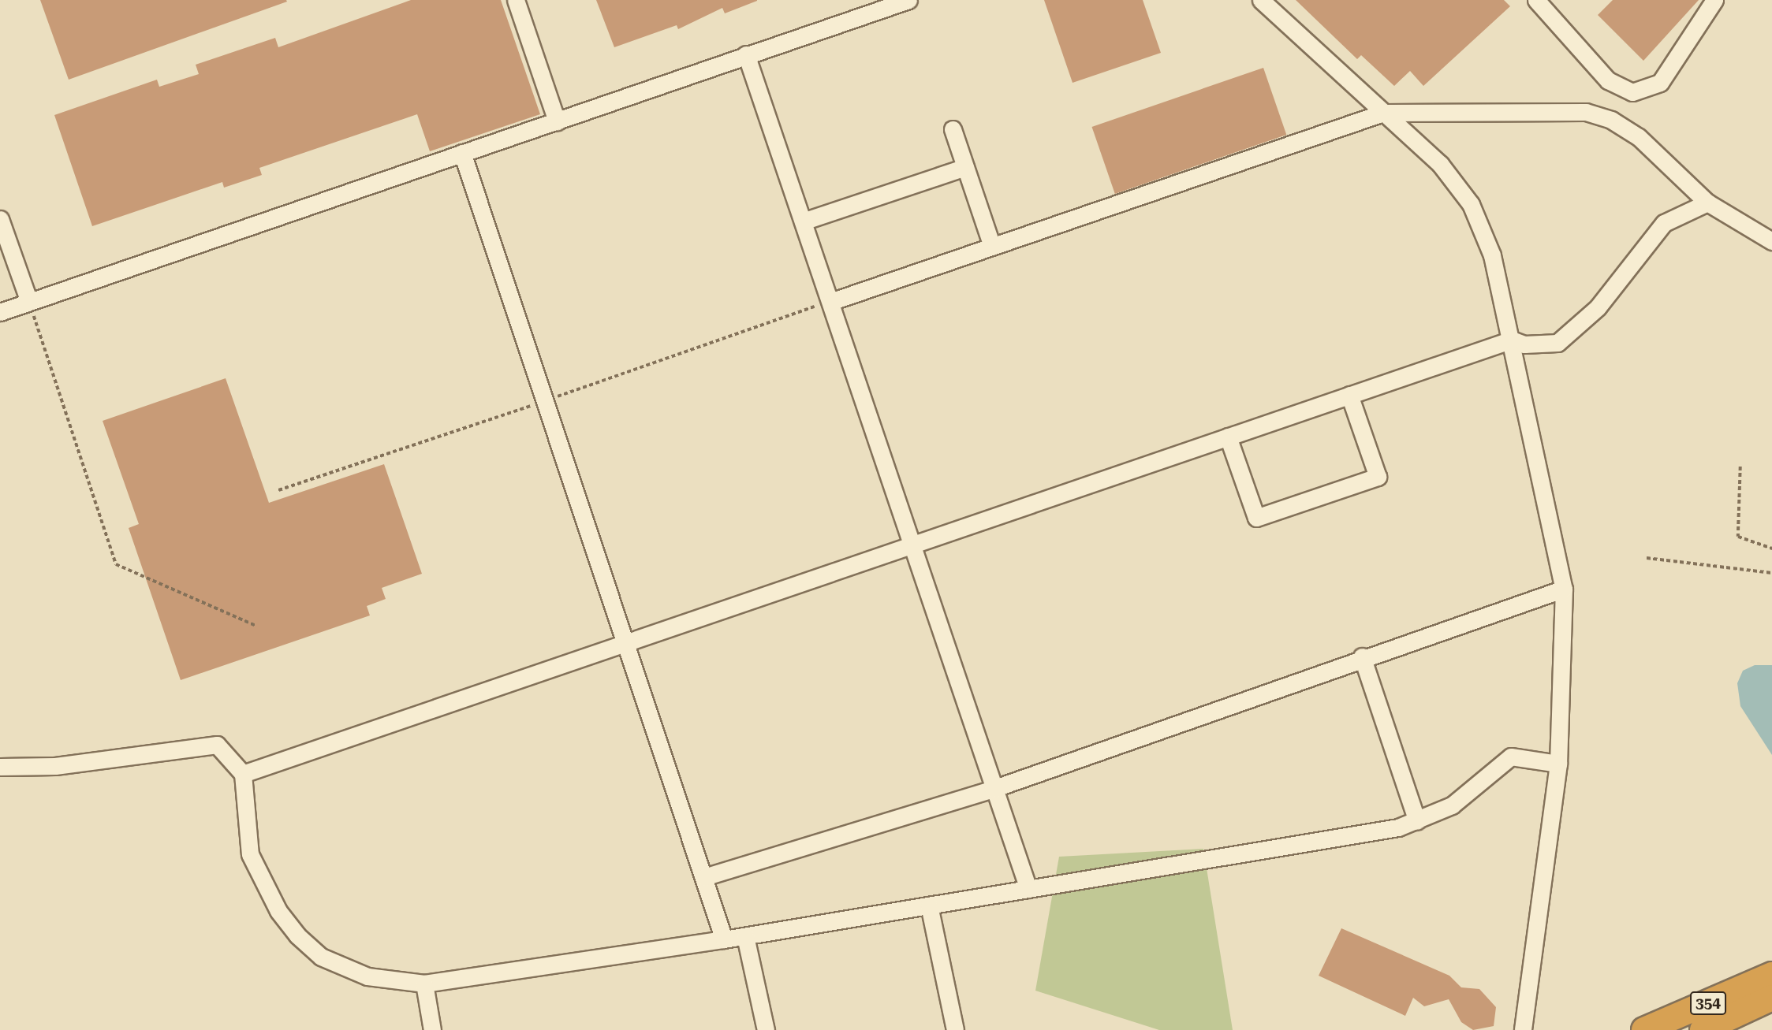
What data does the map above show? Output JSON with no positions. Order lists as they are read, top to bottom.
{
  "streets": {
    "highway": ["354"]
  }
}
